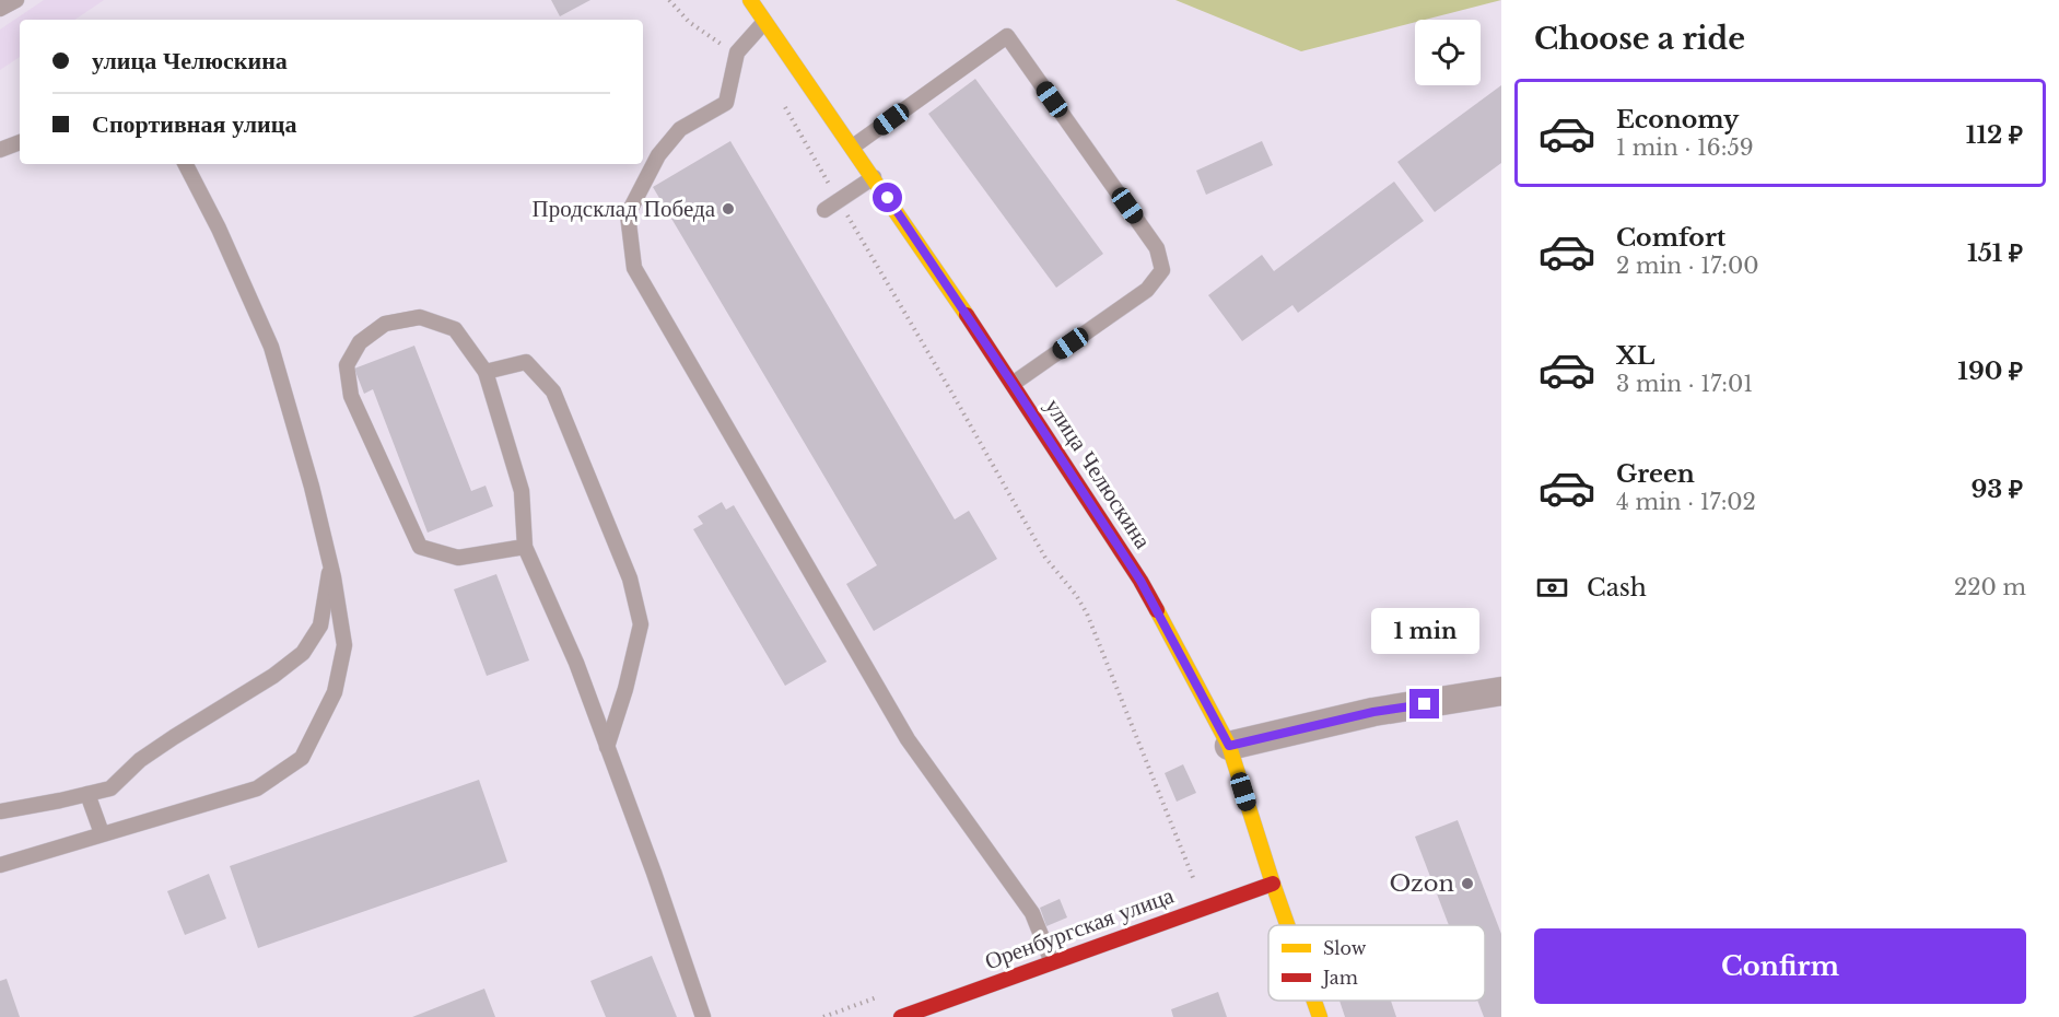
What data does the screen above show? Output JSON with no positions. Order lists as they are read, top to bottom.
{
  "streets": {
    "street": ["улица Челюскина", "Оренбургская улица"]
  },
  "crossings": [
    ["улица Челюскина", "Оренбургская улица"]
  ],
  "places": ["Продсклад Победа", "Ozon"],
  "legend": ["Slow", "Jam"],
  "page": {
    "heading": "Choose a ride",
    "banner": ["улица Челюскина", "Спортивная улица"],
    "list": [
      {
        "name": "Economy",
        "note": "1 min · 16:59",
        "value": "112 ₽"
      },
      {
        "name": "Comfort",
        "note": "2 min · 17:00",
        "value": "151 ₽"
      },
      {
        "name": "XL",
        "note": "3 min · 17:01",
        "value": "190 ₽"
      },
      {
        "name": "Green",
        "note": "4 min · 17:02",
        "value": "93 ₽"
      }
    ],
    "pay": ["Cash", "220 m"],
    "bubble": "1 min",
    "buttons": "Confirm"
  }
}
